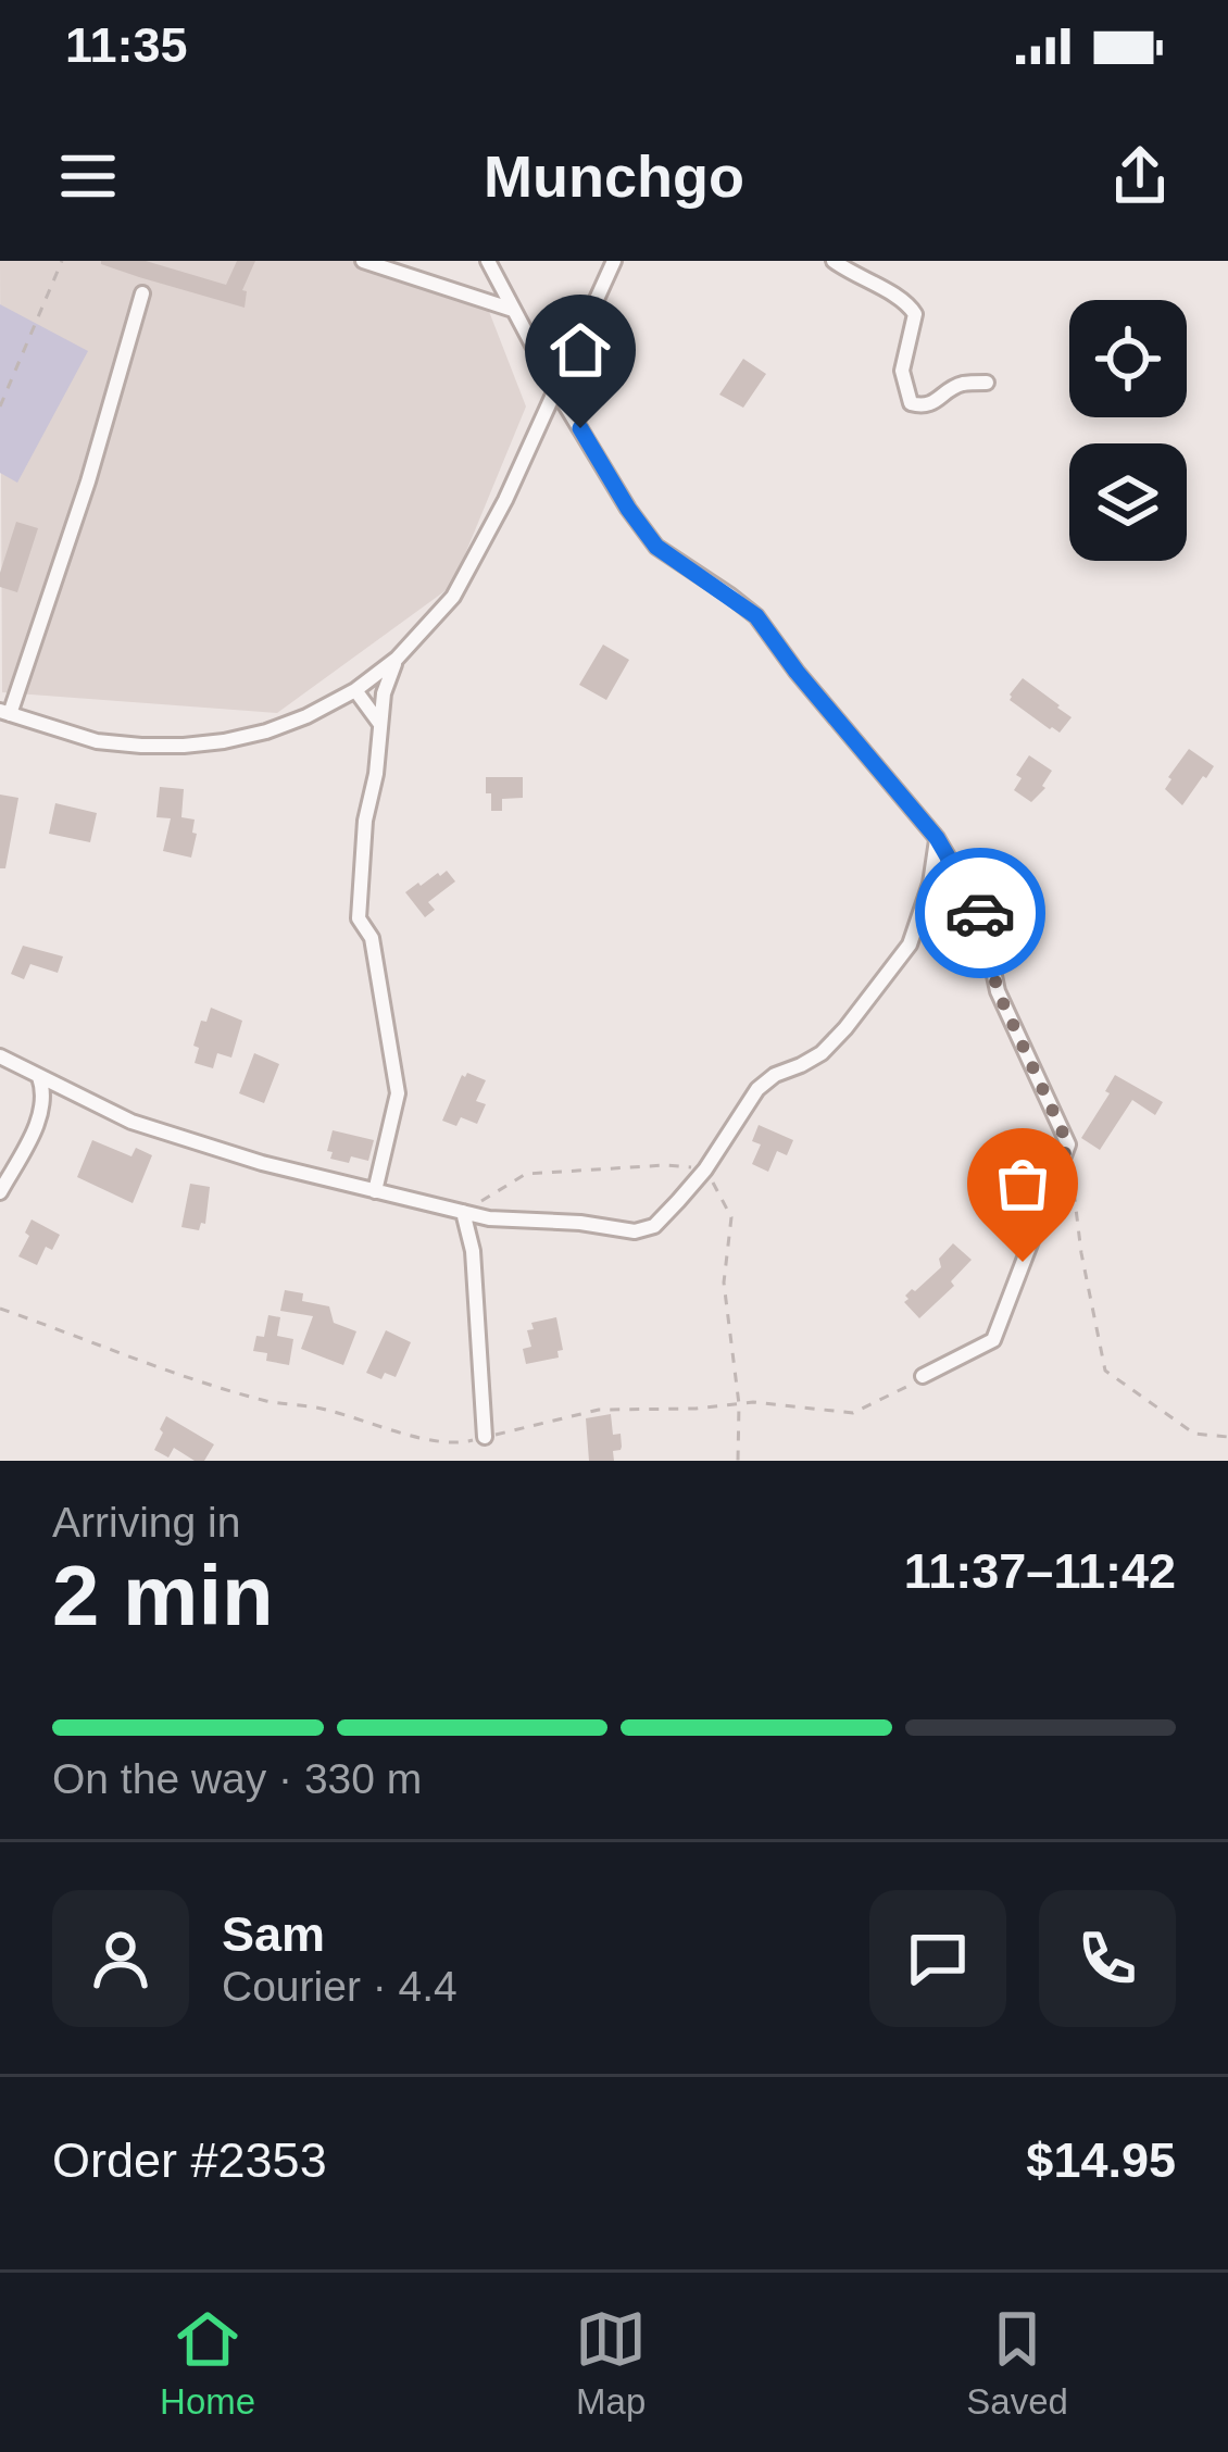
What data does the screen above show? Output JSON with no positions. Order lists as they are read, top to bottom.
{
  "page": {
    "status": "11:35",
    "header": "Munchgo",
    "heading": ["2 min", "Arriving in", "11:37–11:42"],
    "panel": [
      "Sam",
      "Courier · 4.4",
      "Order #2353",
      "$14.95"
    ],
    "bar": "On the way · 330 m",
    "tabs": ["Home", "Map", "Saved"]
  }
}
